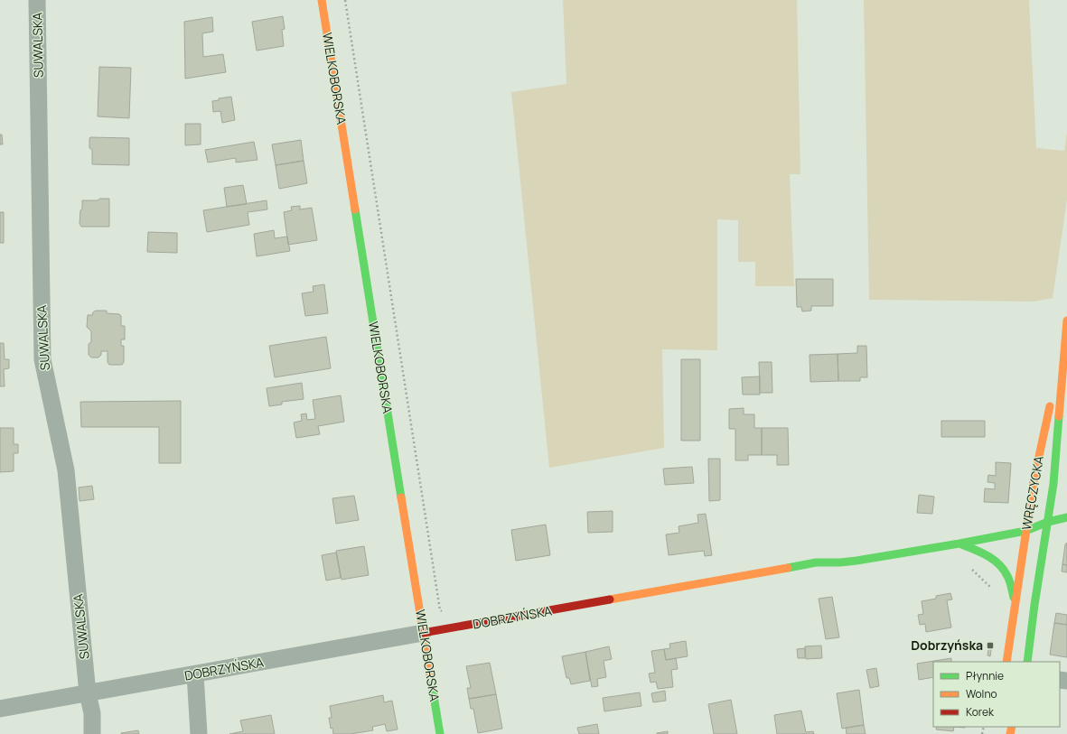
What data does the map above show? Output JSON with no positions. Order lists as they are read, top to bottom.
{
  "streets": {
    "street": [
      "SUWALSKA",
      "WIELKOBORSKA",
      "WRĘCZYCKA",
      "DOBRZYŃSKA"
    ]
  },
  "crossings": [
    ["SUWALSKA", "DOBRZYŃSKA"],
    ["WIELKOBORSKA", "DOBRZYŃSKA"],
    ["WRĘCZYCKA", "DOBRZYŃSKA"]
  ],
  "places": {
    "transit": ["Dobrzyńska"]
  },
  "legend": ["Płynnie", "Wolno", "Korek"]
}
